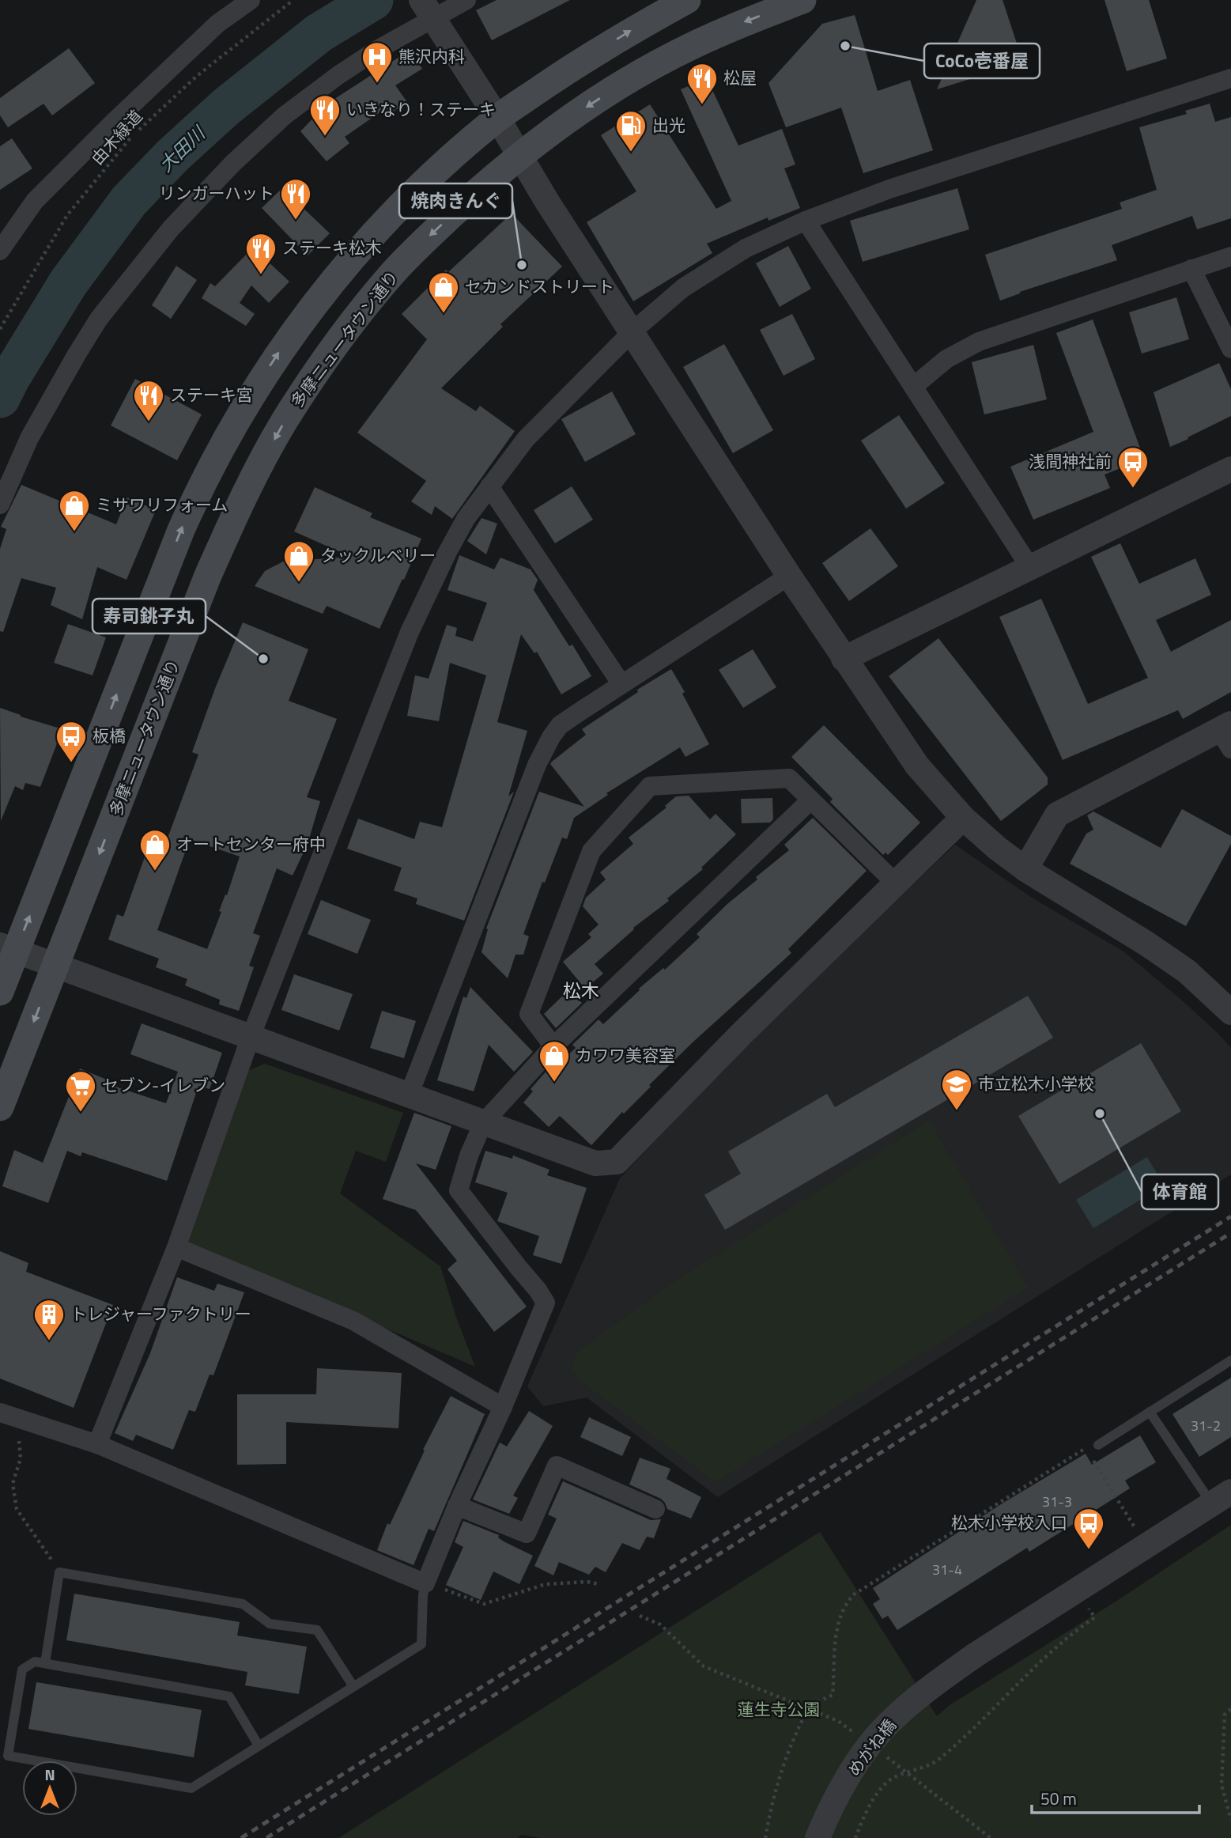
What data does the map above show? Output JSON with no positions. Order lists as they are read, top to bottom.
{
  "streets": {
    "main road": ["多摩ニュータウン通り"],
    "street": ["めがね橋"],
    "path": ["由木緑道"]
  },
  "districts": ["松木"],
  "water": ["大田川"],
  "parks": ["蓮生寺公園"],
  "places": {
    "other": [
      "CoCo壱番屋",
      "焼肉きんぐ",
      "寿司銚子丸",
      "体育館"
    ],
    "hospital": ["熊沢内科"],
    "restaurant": [
      "松屋",
      "いきなり！ステーキ",
      "リンガーハット",
      "ステーキ松木",
      "ステーキ宮"
    ],
    "fuel station": ["出光"],
    "shop": [
      "セカンドストリート",
      "ミサワリフォーム",
      "タックルベリー",
      "オートセンター府中",
      "カワワ美容室"
    ],
    "bus stop": ["浅間神社前", "板橋", "松木小学校入口"],
    "school or university": ["市立松木小学校"],
    "supermarket": ["セブン-イレブン"],
    "building": ["トレジャーファクトリー"]
  },
  "house_numbers": ["31-2", "31-3", "31-4"],
  "scale_bar": "50 m",
  "north": "top"
}
